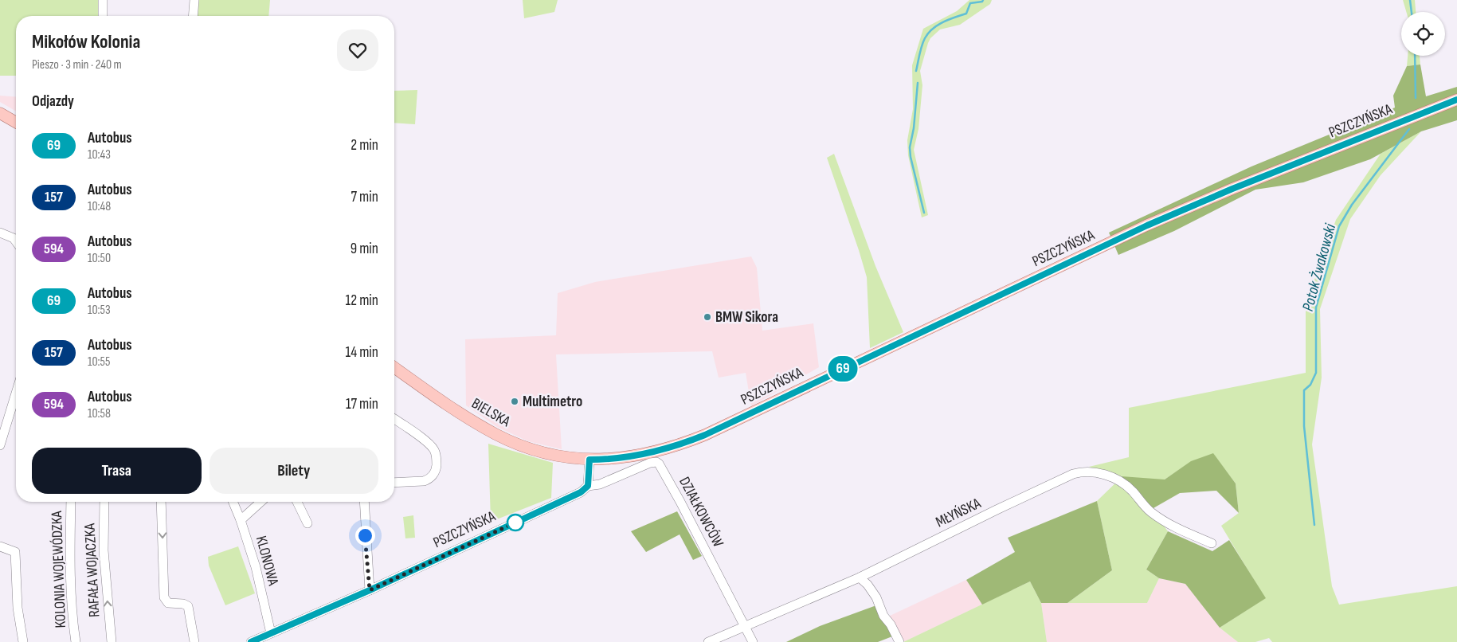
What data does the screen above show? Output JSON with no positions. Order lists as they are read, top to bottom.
{
  "streets": {
    "main road": ["PSZCZYŃSKA", "BIELSKA"],
    "street": [
      "DZIAŁKOWCÓW",
      "MŁYŃSKA",
      "KLONOWA",
      "KOLONIA WOJEWÓDZKA",
      "RAFAŁA WOJACZKA"
    ]
  },
  "crossings": [
    ["PSZCZYŃSKA", "BIELSKA"],
    ["PSZCZYŃSKA", "DZIAŁKOWCÓW"],
    ["PSZCZYŃSKA", "KLONOWA"],
    ["DZIAŁKOWCÓW", "MŁYŃSKA"]
  ],
  "one_way": ["RAFAŁA WOJACZKA"],
  "water": ["Potok Żwakowski"],
  "places": ["BMW Sikora", "Multimetro"],
  "lines": ["bus line 69"],
  "page": {
    "on_map": "69",
    "heading": [
      ["Mikołów Kolonia", "Pieszo · 3 min · 240 m"],
      "Odjazdy"
    ],
    "list": [
      {
        "mark": "69",
        "name": "Autobus",
        "note": "10:43",
        "value": "2 min"
      },
      {
        "mark": "157",
        "name": "Autobus",
        "note": "10:48",
        "value": "7 min"
      },
      {
        "mark": "594",
        "name": "Autobus",
        "note": "10:50",
        "value": "9 min"
      },
      {
        "mark": "69",
        "name": "Autobus",
        "note": "10:53",
        "value": "12 min"
      },
      {
        "mark": "157",
        "name": "Autobus",
        "note": "10:55",
        "value": "14 min"
      },
      {
        "mark": "594",
        "name": "Autobus",
        "note": "10:58",
        "value": "17 min"
      }
    ],
    "buttons": ["Trasa", "Bilety"]
  }
}
